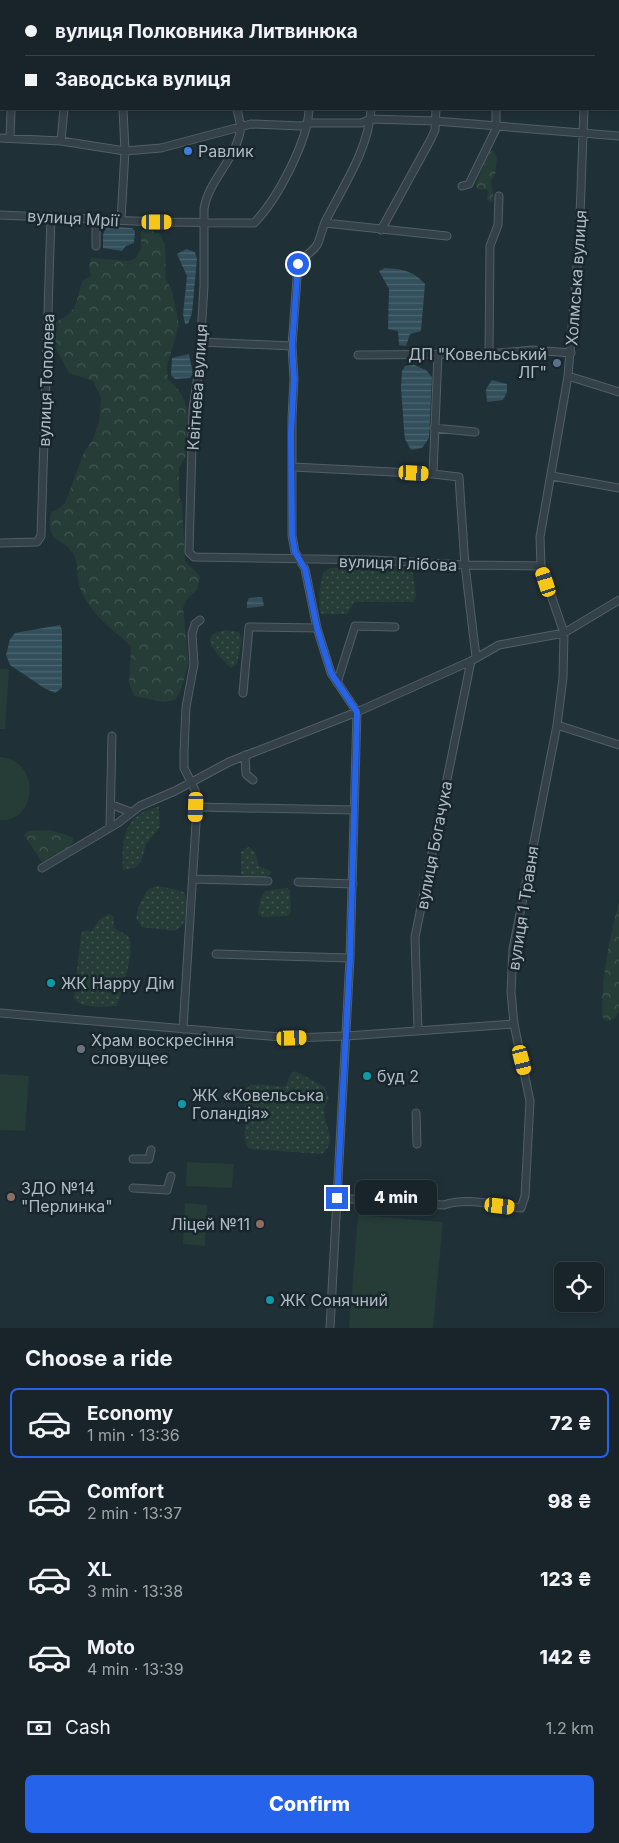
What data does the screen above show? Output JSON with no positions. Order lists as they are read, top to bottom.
{
  "streets": {
    "street": [
      "вулиця Мрії",
      "Холмська вулиця",
      "вулиця Тополева",
      "Квітнева вулиця",
      "вулиця Глібова",
      "вулиця Богачука",
      "вулиця 1 Травня"
    ]
  },
  "crossings": [
    ["вулиця Мрії", "вулиця Тополева"],
    ["вулиця Мрії", "Квітнева вулиця"],
    ["Холмська вулиця", "вулиця 1 Травня"],
    ["Квітнева вулиця", "вулиця Глібова"],
    ["вулиця Глібова", "вулиця Богачука"]
  ],
  "places": [
    "Равлик",
    "ДП \"Ковельський ЛГ\"",
    "ЖК Happy Дім",
    "Храм воскресіння словущеє",
    "буд 2",
    "ЖК «Ковельська Голандія»",
    "ЗДО №14 \"Перлинка\"",
    "Ліцей №11",
    "ЖК Сонячний"
  ],
  "page": {
    "banner": ["вулиця Полковника Литвинюка", "Заводська вулиця"],
    "bubble": "4 min",
    "heading": "Choose a ride",
    "list": [
      {
        "name": "Economy",
        "note": "1 min · 13:36",
        "value": "72 ₴"
      },
      {
        "name": "Comfort",
        "note": "2 min · 13:37",
        "value": "98 ₴"
      },
      {
        "name": "XL",
        "note": "3 min · 13:38",
        "value": "123 ₴"
      },
      {
        "name": "Moto",
        "note": "4 min · 13:39",
        "value": "142 ₴"
      }
    ],
    "pay": ["Cash", "1.2 km"],
    "buttons": "Confirm"
  }
}
